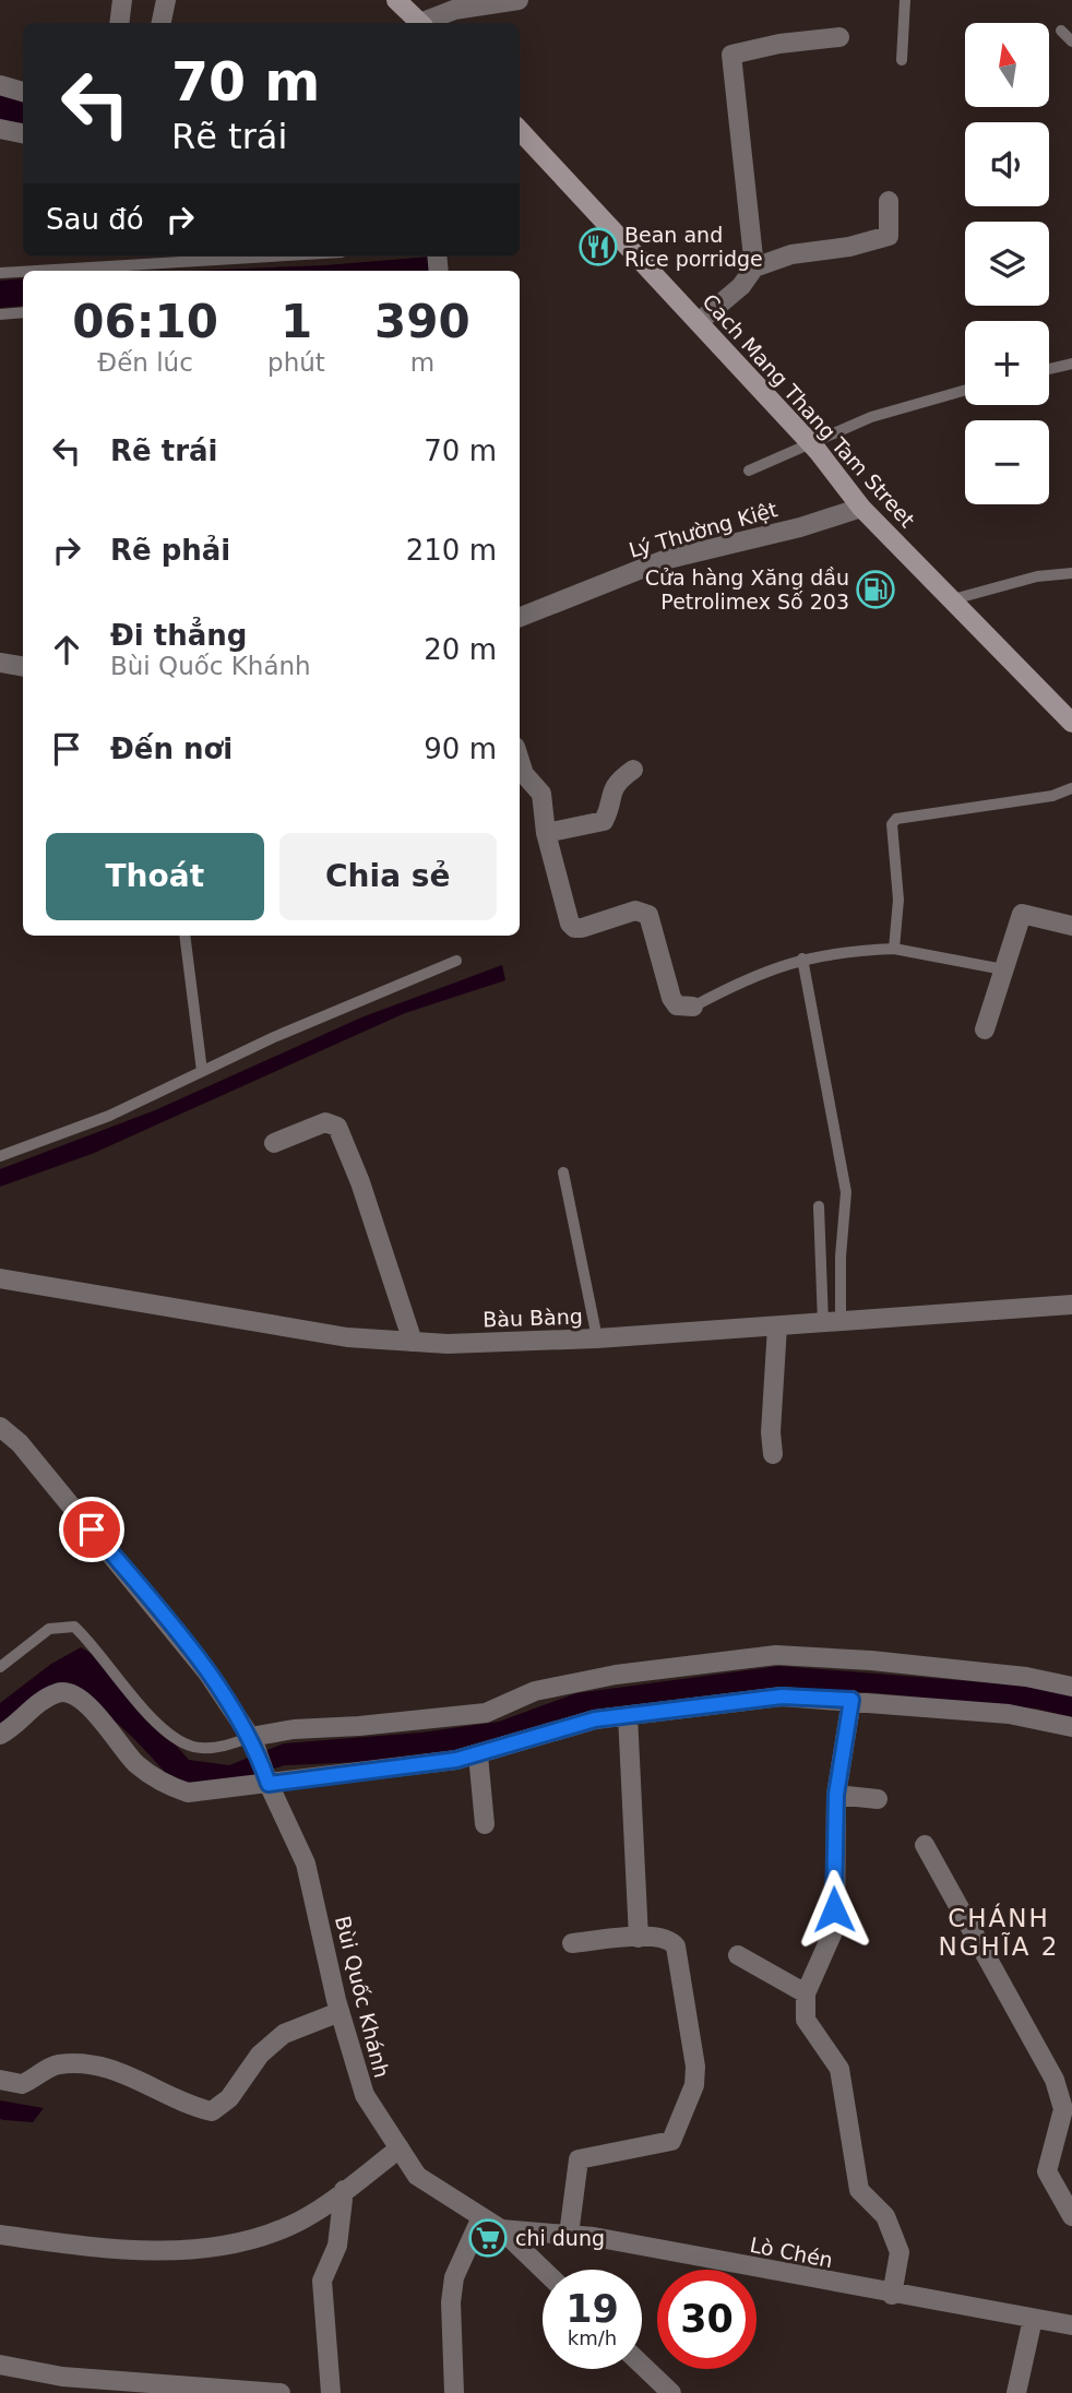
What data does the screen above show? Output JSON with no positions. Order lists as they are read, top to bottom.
{
  "streets": {
    "main road": ["Cach Mang Thang Tam Street"],
    "street": [
      "Lý Thường Kiệt",
      "Bàu Bàng",
      "Bùi Quốc Khánh",
      "Lò Chén"
    ]
  },
  "crossings": [
    ["Cach Mang Thang Tam Street", "Lý Thường Kiệt"],
    ["Bùi Quốc Khánh", "Lò Chén"]
  ],
  "districts": ["CHÁNH NGHĨA 2"],
  "places": {
    "restaurant": ["Bean and Rice porridge"],
    "fuel station": ["Cửa hàng Xăng dầu Petrolimex Số 203"],
    "supermarket": ["chi dung"]
  },
  "north": "top",
  "page": {
    "map_buttons": ["+", "−"],
    "turn": ["70 m", "Rẽ trái"],
    "then": "Sau đó",
    "eta": [
      "06:10",
      "Đến lúc",
      "1",
      "phút",
      "390",
      "m"
    ],
    "list": [
      {
        "name": "Rẽ trái",
        "value": "70 m"
      },
      {
        "name": "Rẽ phải",
        "value": "210 m"
      },
      {
        "name": "Đi thẳng",
        "note": "Bùi Quốc Khánh",
        "value": "20 m"
      },
      {
        "name": "Đến nơi",
        "value": "90 m"
      }
    ],
    "buttons": ["Thoát", "Chia sẻ"],
    "speed": "19 km/h",
    "limit": "30"
  }
}
